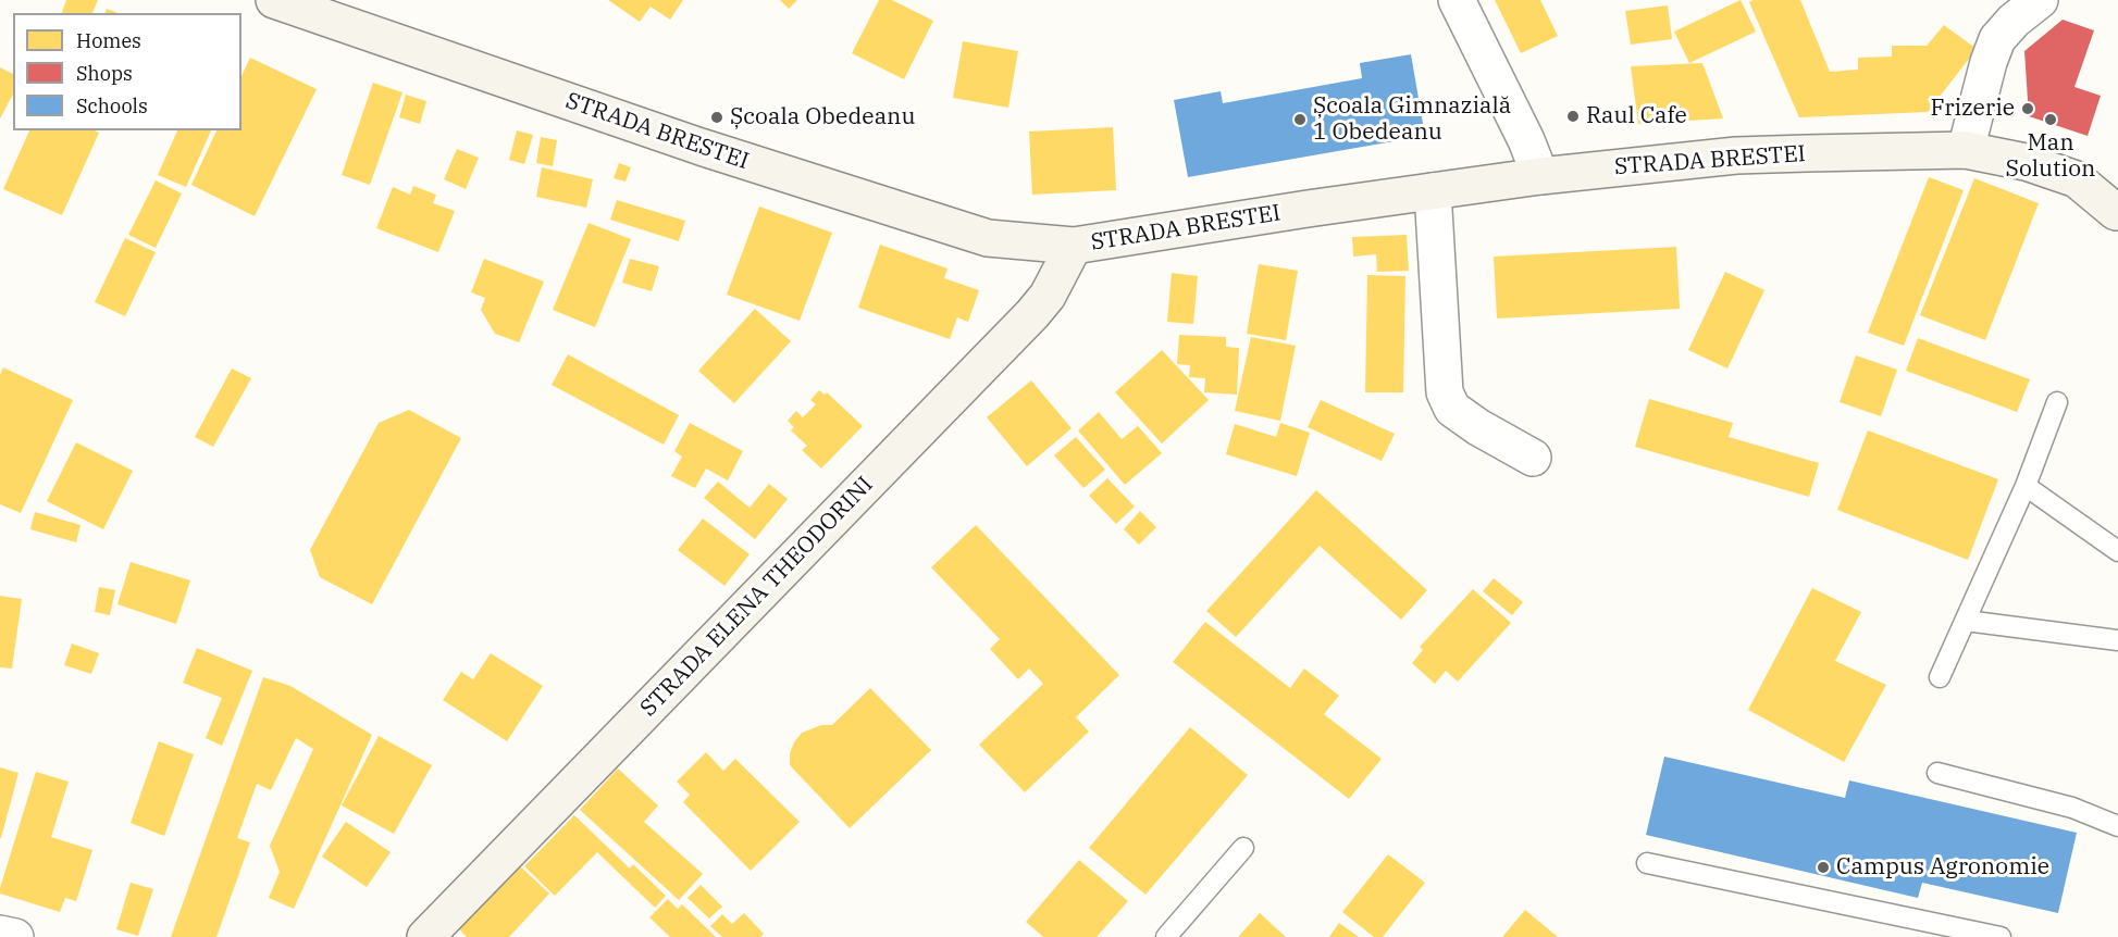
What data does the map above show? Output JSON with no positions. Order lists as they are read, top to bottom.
{
  "streets": {
    "main road": ["STRADA BRESTEI", "STRADA ELENA THEODORINI"]
  },
  "crossings": [
    ["STRADA BRESTEI", "STRADA ELENA THEODORINI"]
  ],
  "places": [
    "Frizerie",
    "Raul Cafe",
    "Școala Obedeanu",
    "Școala Gimnazială 1 Obedeanu",
    "Man Solution",
    "Campus Agronomie"
  ],
  "legend": ["Homes", "Shops", "Schools"]
}
